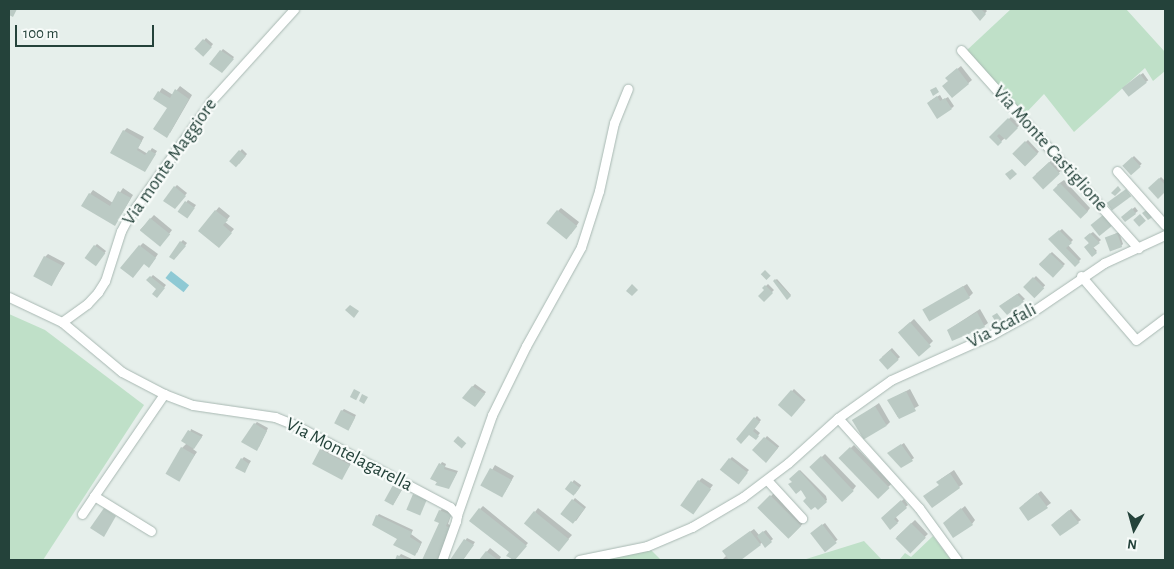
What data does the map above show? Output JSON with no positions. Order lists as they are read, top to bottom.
{
  "streets": {
    "street": [
      "Via Monte Castiglione",
      "Via monte Maggiore",
      "Via Scafali",
      "Via Montelagarella"
    ]
  },
  "crossings": [
    ["Via Monte Castiglione", "Via Scafali"],
    ["Via monte Maggiore", "Via Montelagarella"]
  ],
  "scale_bar": "100 m",
  "north": "bottom"
}
